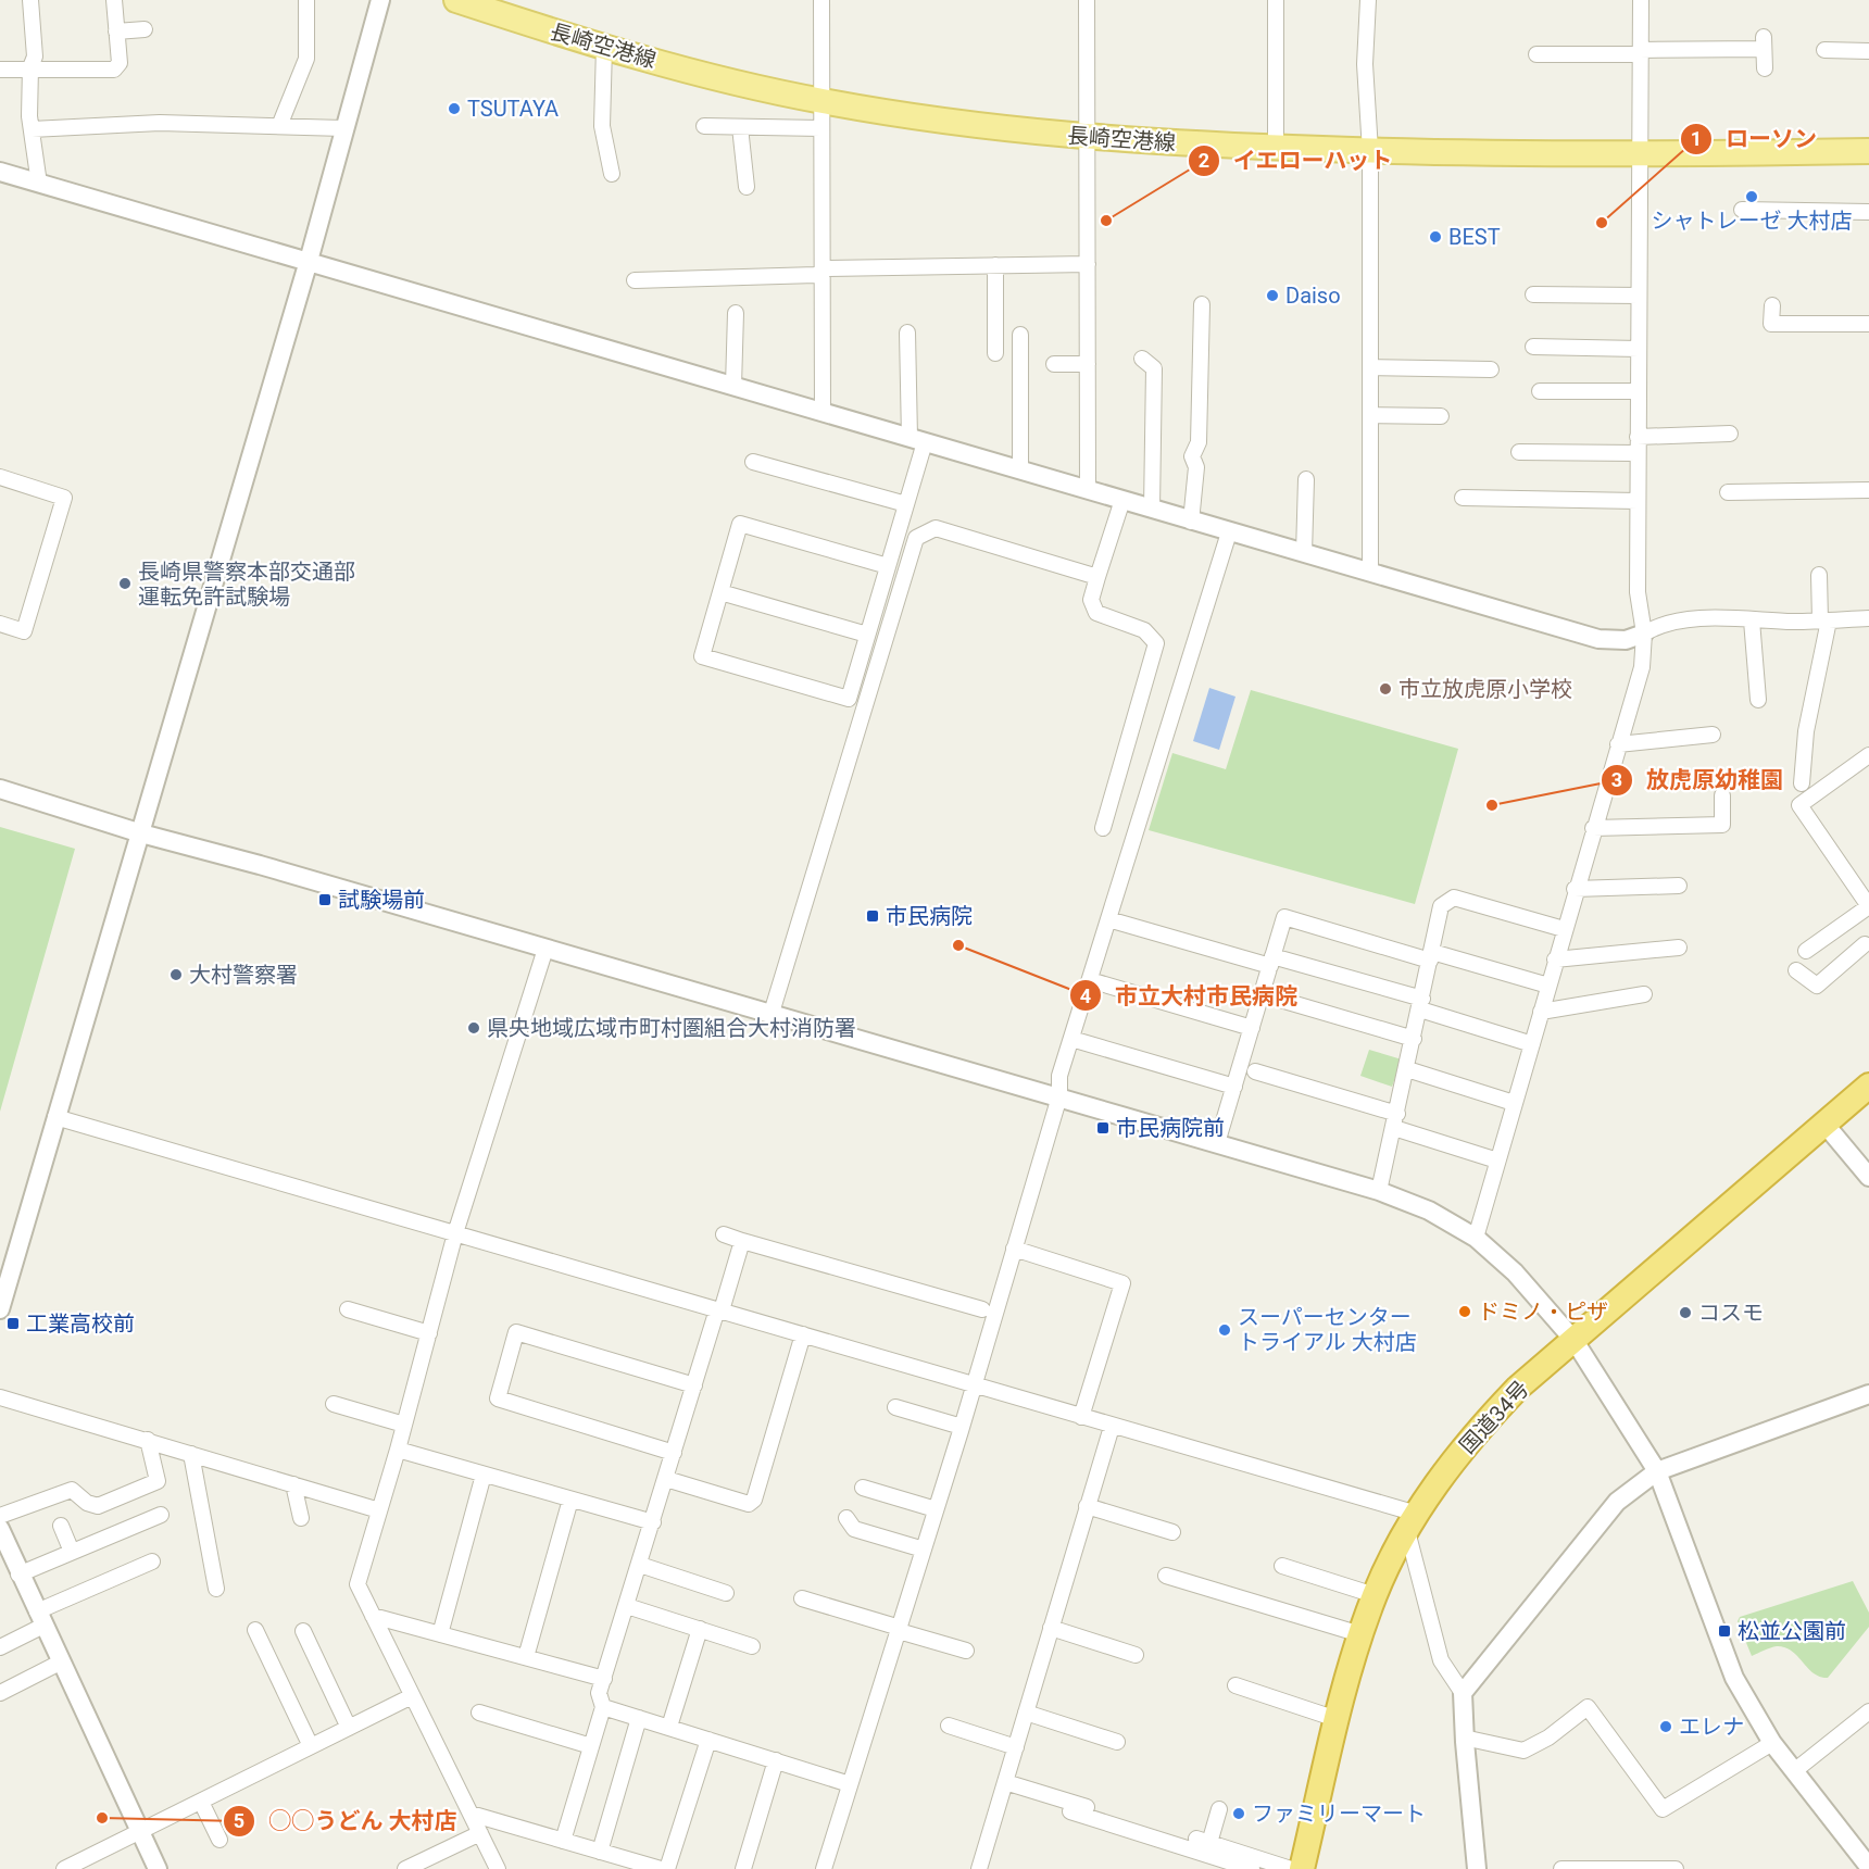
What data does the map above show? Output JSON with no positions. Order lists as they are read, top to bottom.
{
  "streets": {
    "highway": ["国道34号"],
    "main road": ["長崎空港線"]
  },
  "places": {
    "other": [
      "TSUTAYA",
      "シャトレーゼ 大村店",
      "イエローハット",
      "ローソン",
      "BEST",
      "Daiso",
      "長崎県警察本部交通部 運転免許試験場",
      "市立放虎原小学校",
      "放虎原幼稚園",
      "市立大村市民病院",
      "大村警察署",
      "県央地域広域市町村圏組合大村消防署",
      "ドミノ・ピザ",
      "コスモ",
      "スーパーセンター トライアル 大村店",
      "エレナ",
      "ファミリーマート",
      "◯◯うどん 大村店"
    ],
    "transit": [
      "試験場前",
      "市民病院",
      "市民病院前",
      "工業高校前",
      "松並公園前"
    ]
  }
}
